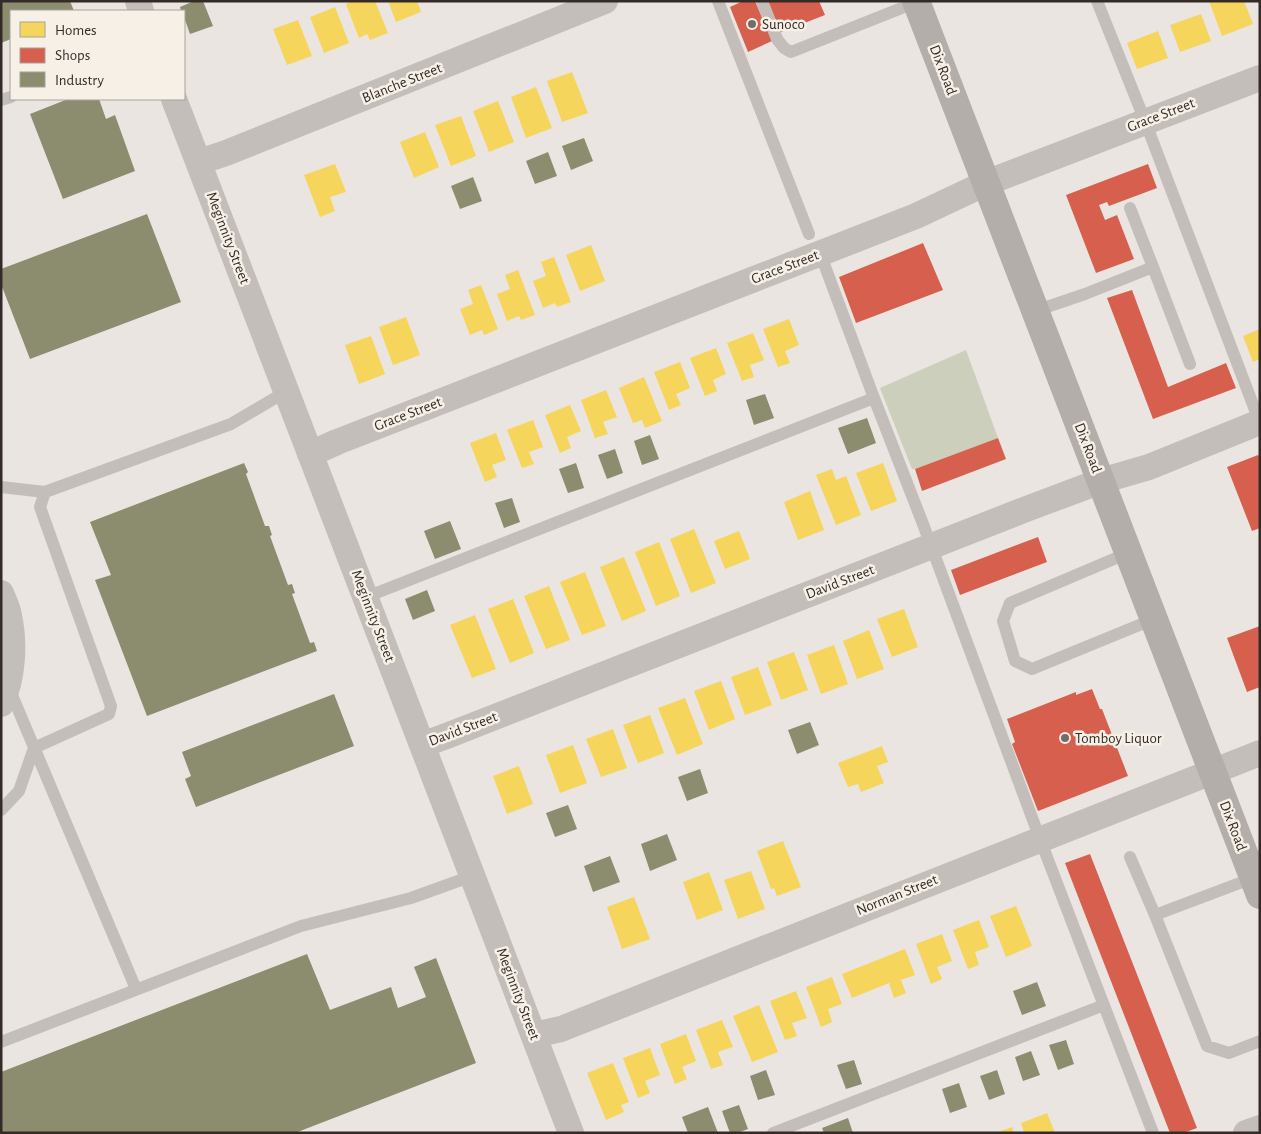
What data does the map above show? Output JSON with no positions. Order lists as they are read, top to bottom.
{
  "streets": {
    "main road": ["Dix Road"],
    "street": [
      "Blanche Street",
      "Grace Street",
      "Meginnity Street",
      "David Street",
      "Norman Street"
    ]
  },
  "crossings": [
    ["Dix Road", "Grace Street"],
    ["Dix Road", "David Street"],
    ["Dix Road", "Norman Street"],
    ["Blanche Street", "Meginnity Street"],
    ["Grace Street", "Meginnity Street"],
    ["Meginnity Street", "David Street"],
    ["Meginnity Street", "Norman Street"]
  ],
  "places": ["Sunoco", "Tomboy Liquor"],
  "legend": ["Homes", "Shops", "Industry"]
}
